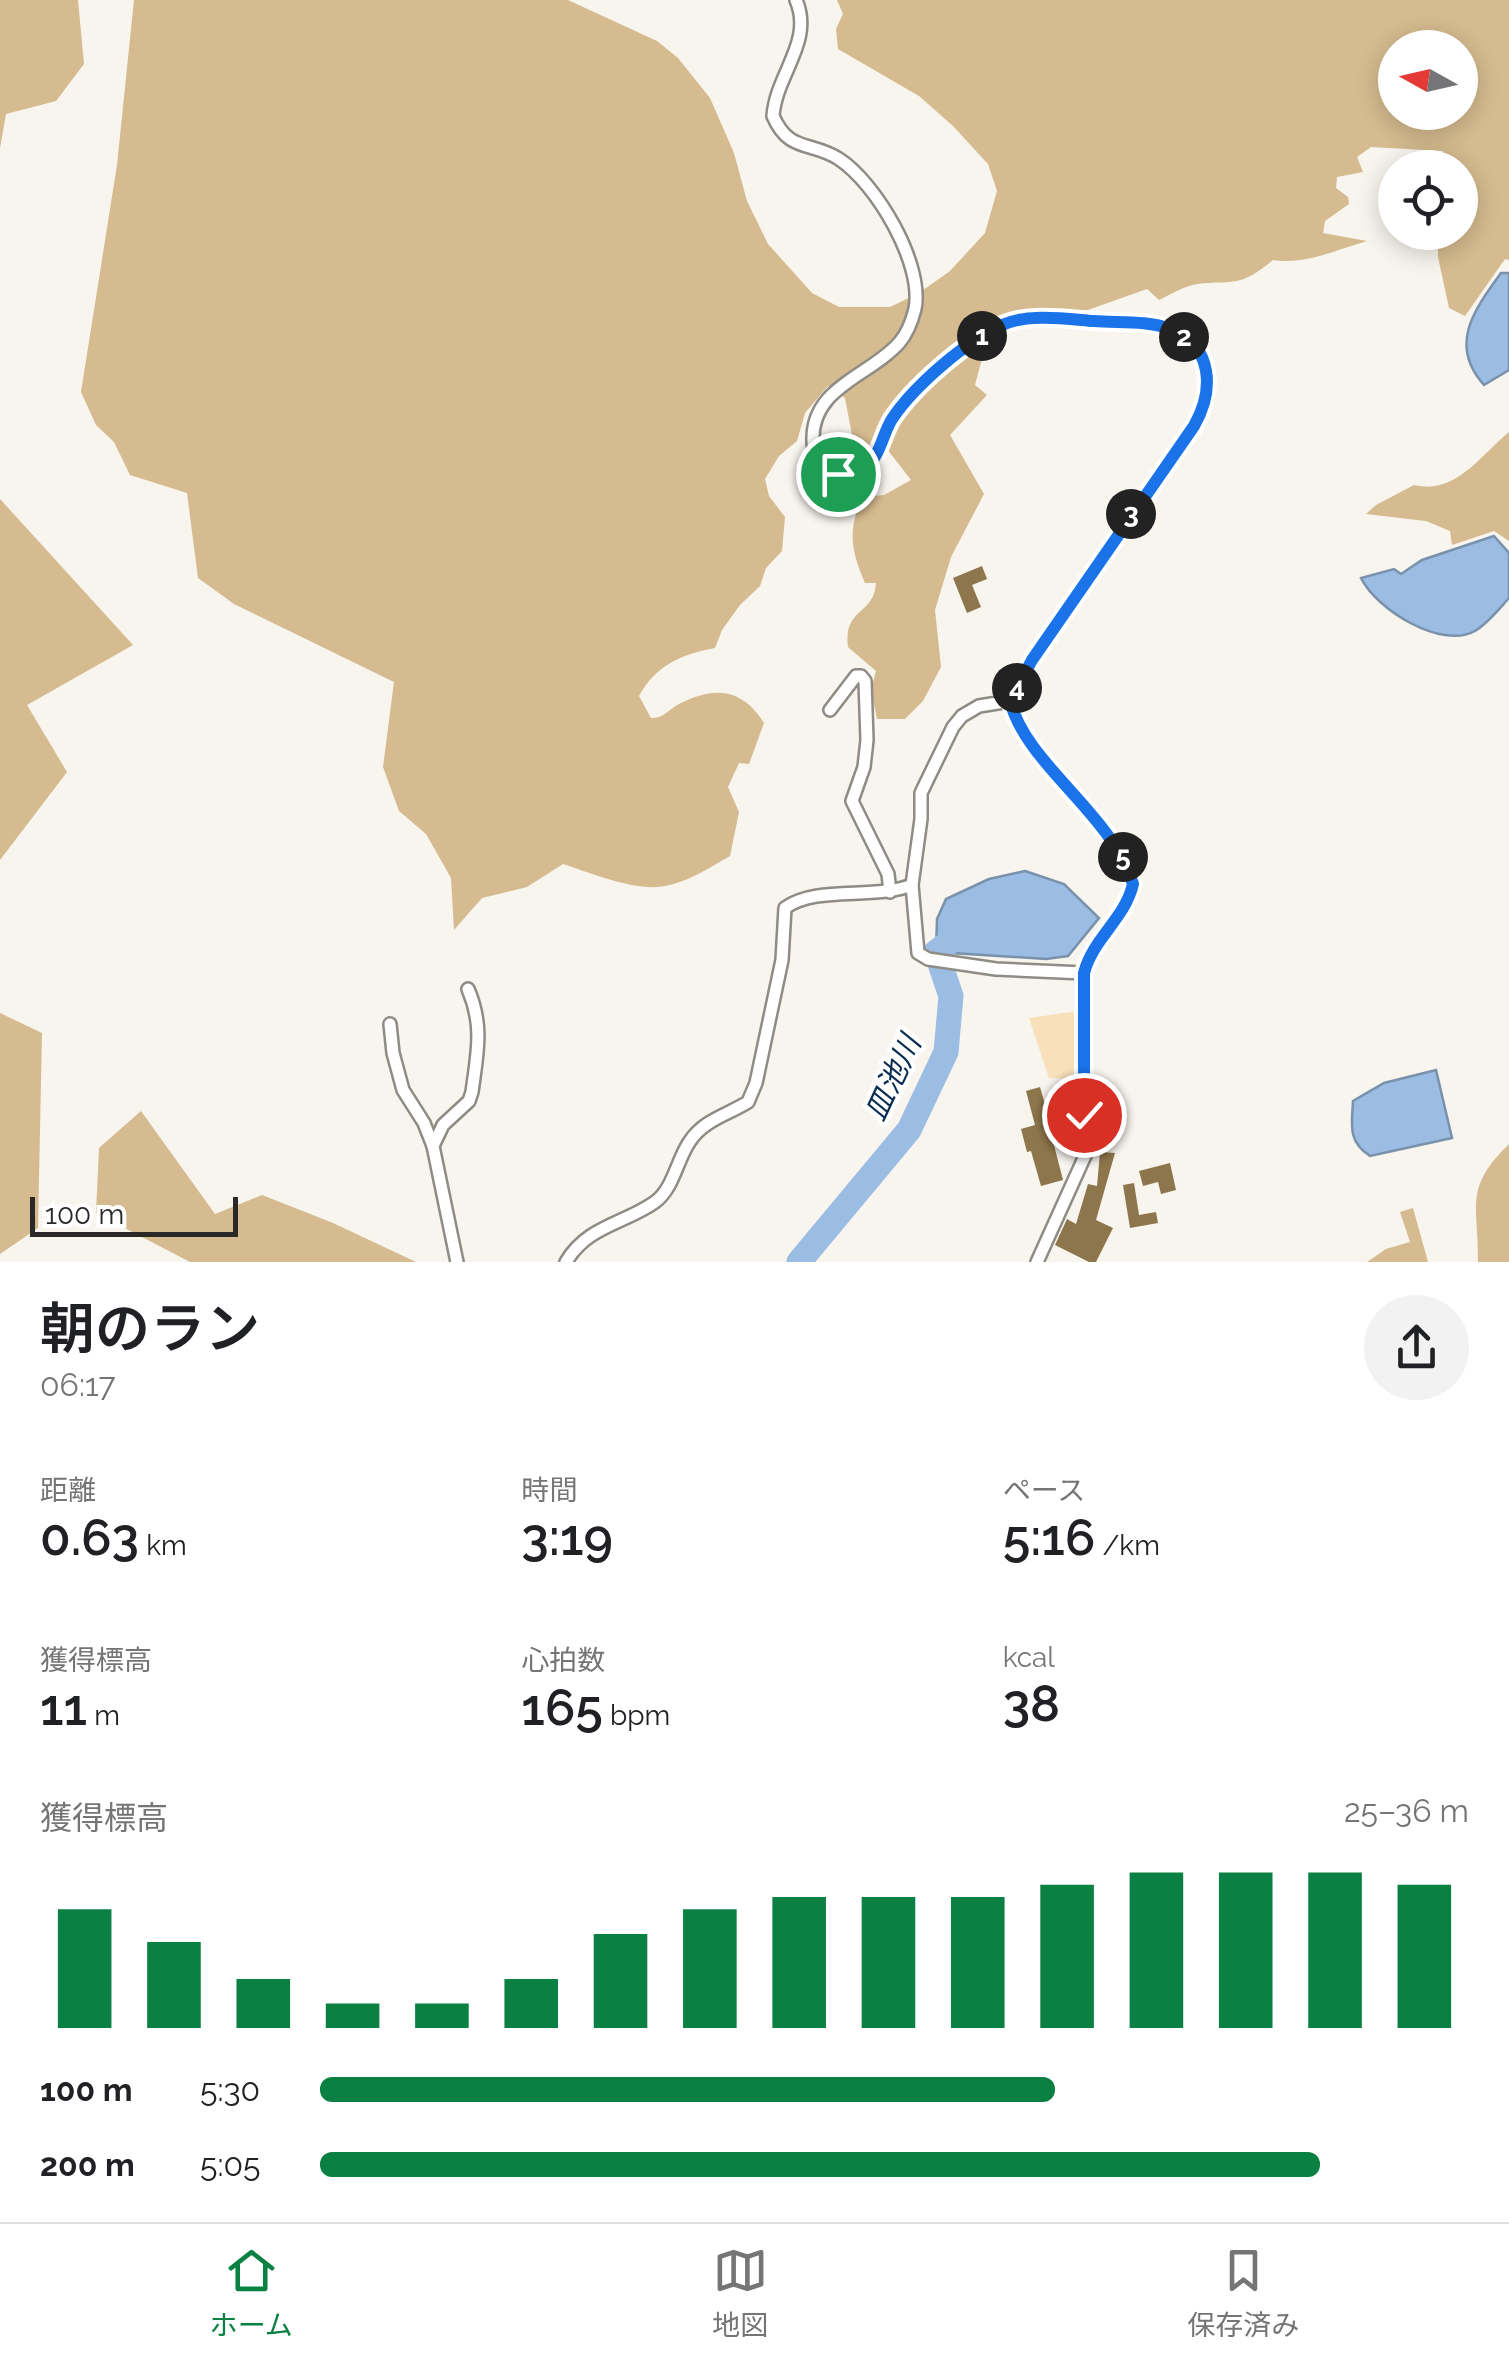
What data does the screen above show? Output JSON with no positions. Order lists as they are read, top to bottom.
{
  "water": ["皿池川"],
  "scale_bar": "100 m",
  "north": "left",
  "page": {
    "pins": [
      "1",
      "2",
      "3",
      "4",
      "5"
    ],
    "scale": "100 m",
    "heading": ["朝のラン", "06:17"],
    "stats": [
      ["距離", "0.63 km"],
      ["時間", "3:19"],
      ["ペース", "5:16 /km"],
      ["獲得標高", "11 m"],
      ["心拍数", "165 bpm"],
      ["kcal", "38"]
    ],
    "chart": ["獲得標高", "25–36 m"],
    "list": [
      {
        "name": "100 m",
        "note": "5:30"
      },
      {
        "name": "200 m",
        "note": "5:05"
      }
    ],
    "tabs": ["ホーム", "地図", "保存済み"]
  }
}
